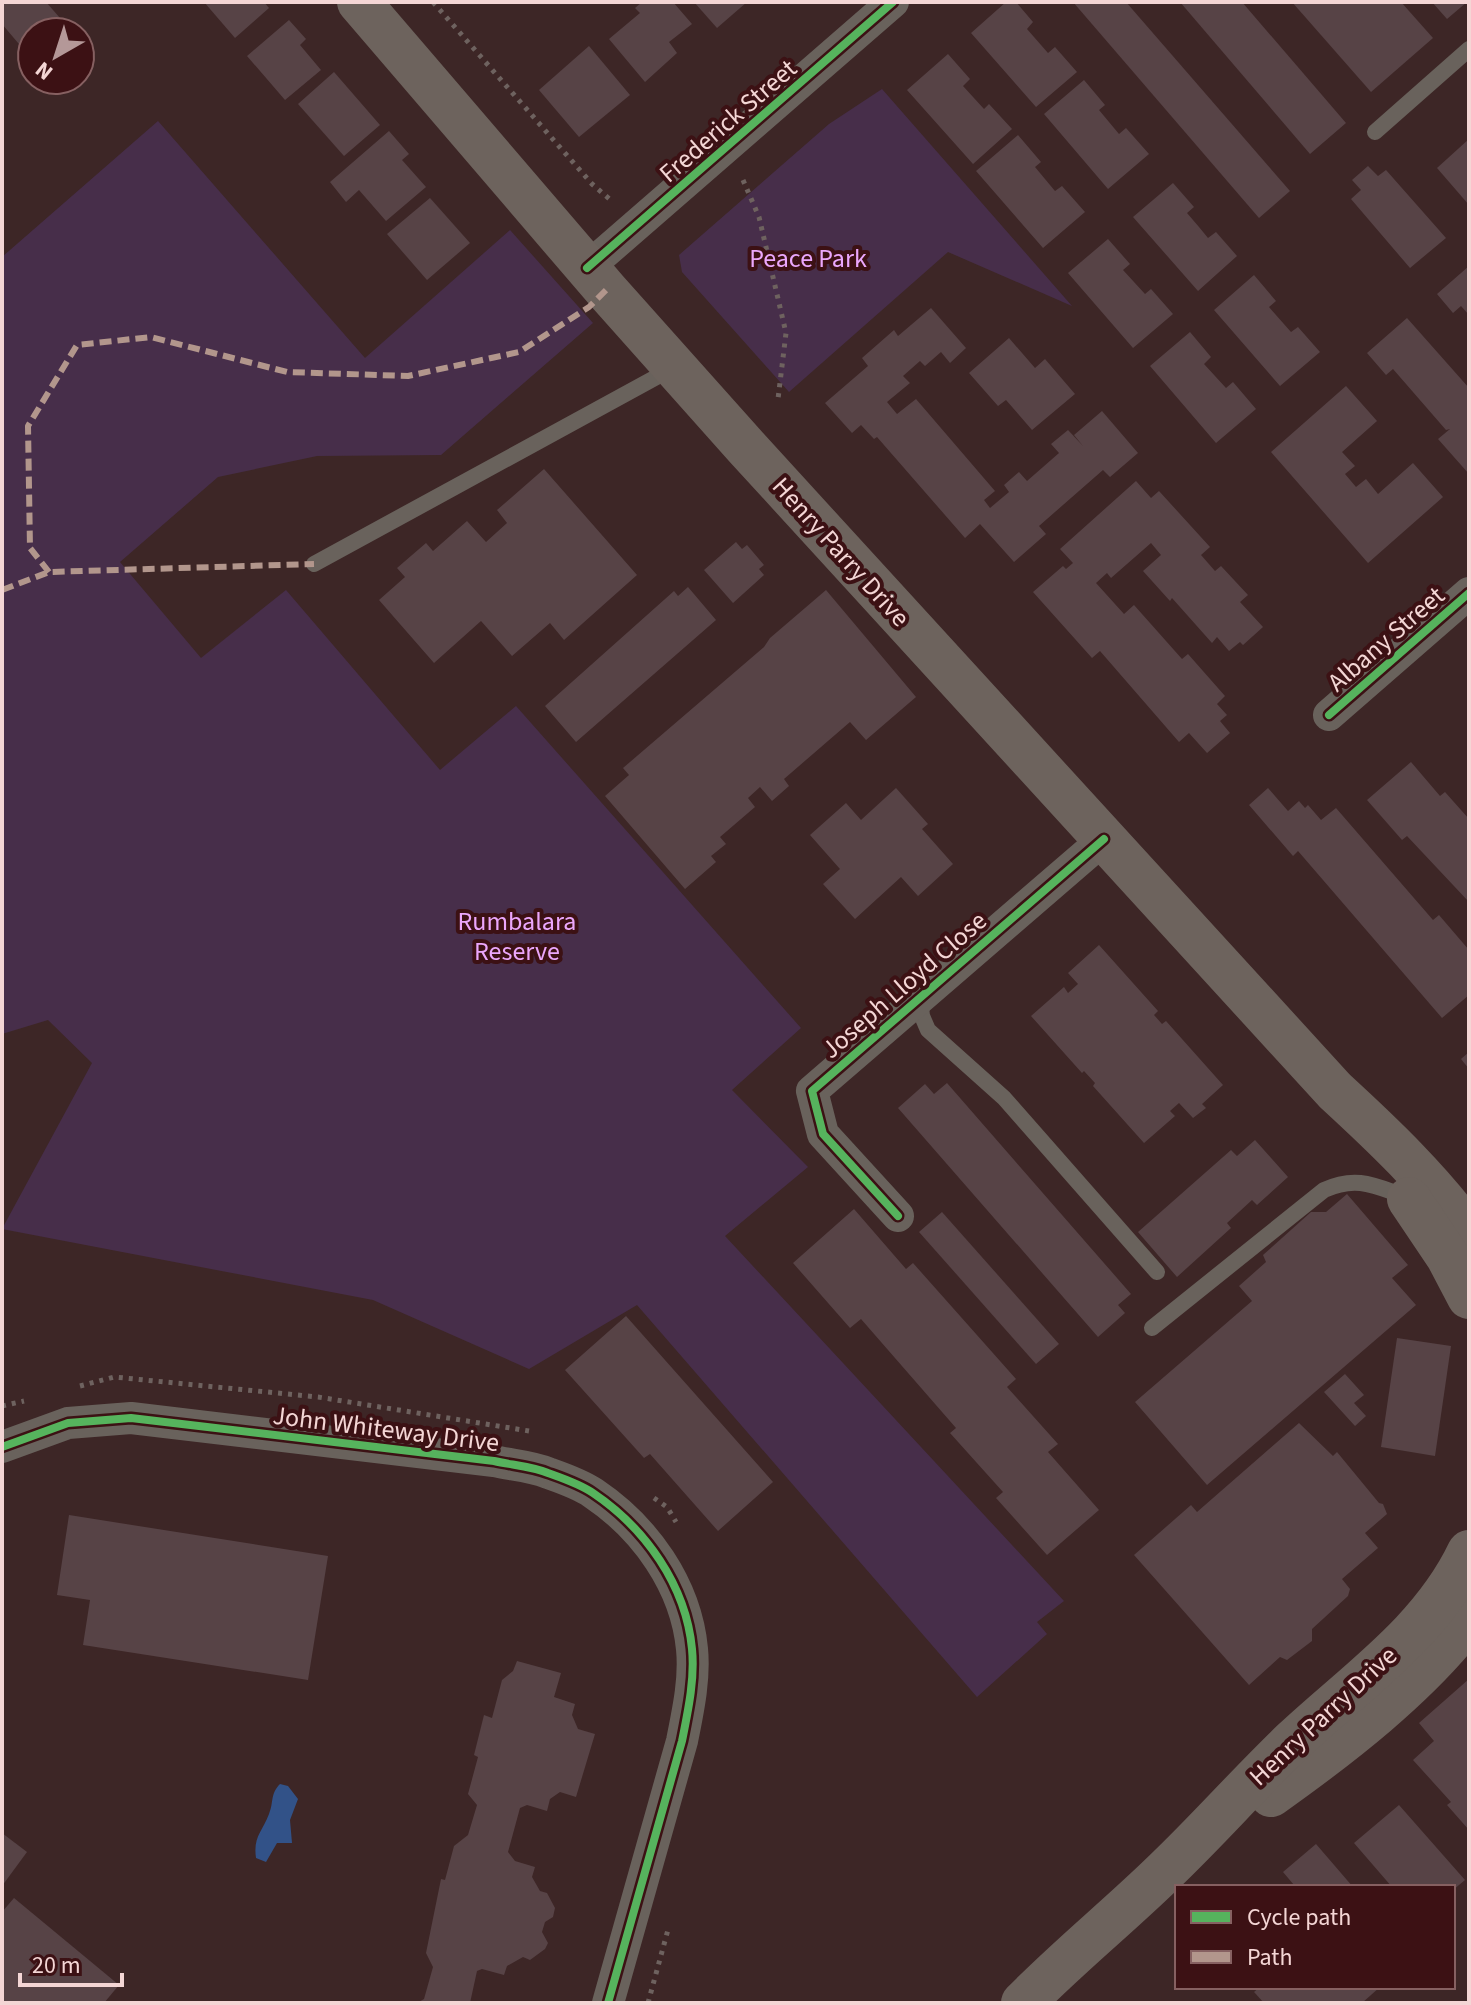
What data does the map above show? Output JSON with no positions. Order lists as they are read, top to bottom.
{
  "streets": {
    "main road": ["Henry Parry Drive"],
    "street": [
      "Frederick Street",
      "Albany Street",
      "Joseph Lloyd Close",
      "John Whiteway Drive"
    ]
  },
  "crossings": [
    ["Frederick Street", "Henry Parry Drive"],
    ["Henry Parry Drive", "Joseph Lloyd Close"]
  ],
  "parks": ["Peace Park", "Rumbalara Reserve"],
  "legend": ["Cycle path", "Path"],
  "scale_bar": "20 m",
  "north": "bottom left"
}
